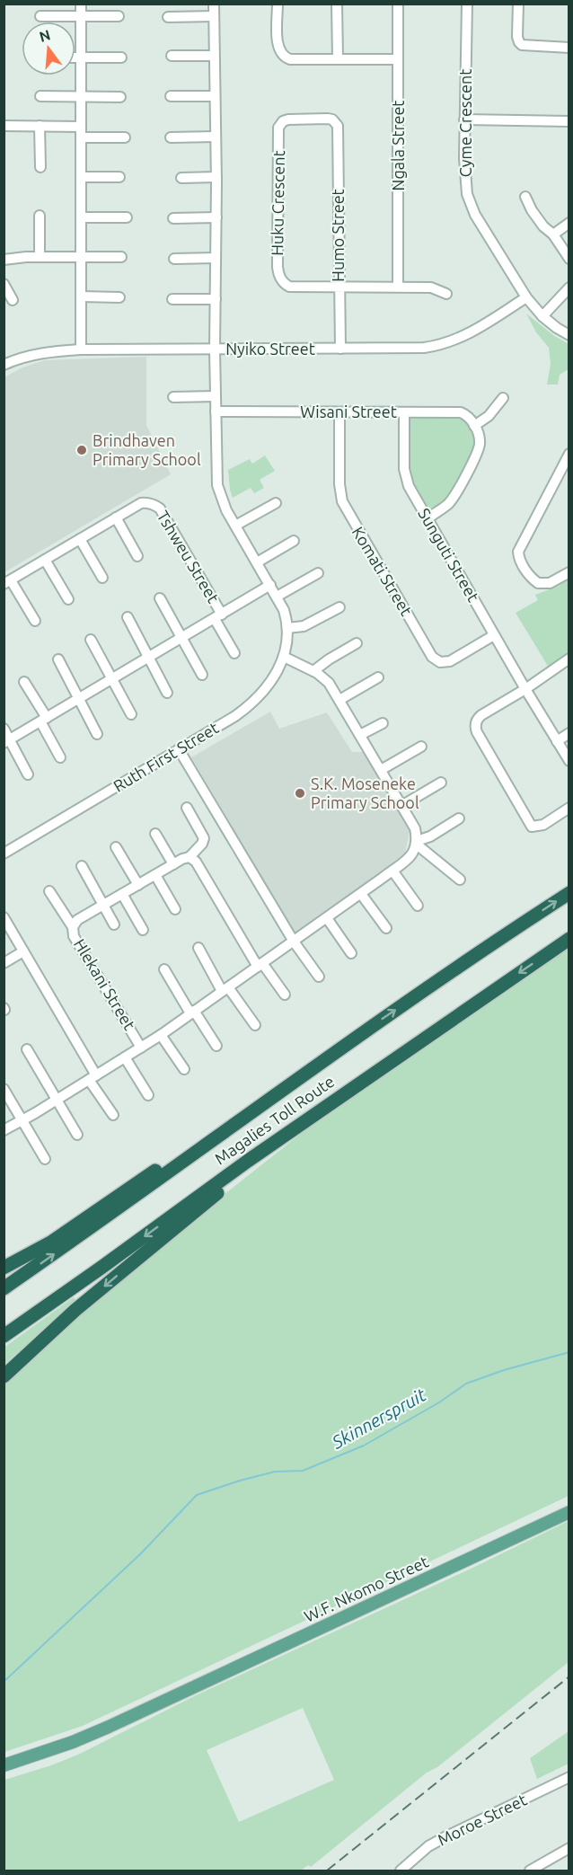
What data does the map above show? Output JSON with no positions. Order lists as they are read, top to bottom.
{
  "streets": {
    "highway": ["Magalies Toll Route"],
    "main road": ["W.F. Nkomo Street"],
    "street": [
      "Cyme Crescent",
      "Ngala Street",
      "Huku Crescent",
      "Humo Street",
      "Nyiko Street",
      "Wisani Street",
      "Sunguti Street",
      "Tshweu Street",
      "Komati Street",
      "Ruth First Street",
      "Hlekani Street",
      "Moroe Street"
    ]
  },
  "crossings": [
    ["Cyme Crescent", "Nyiko Street"],
    ["Huku Crescent", "Humo Street"],
    ["Humo Street", "Nyiko Street"],
    ["Nyiko Street", "Ruth First Street"],
    ["Wisani Street", "Sunguti Street"],
    ["Wisani Street", "Komati Street"],
    ["Wisani Street", "Ruth First Street"],
    ["Sunguti Street", "Komati Street"]
  ],
  "water": ["Skinnerspruit"],
  "places": ["Brindhaven Primary School", "S.K. Moseneke Primary School"],
  "north": "top"
}
